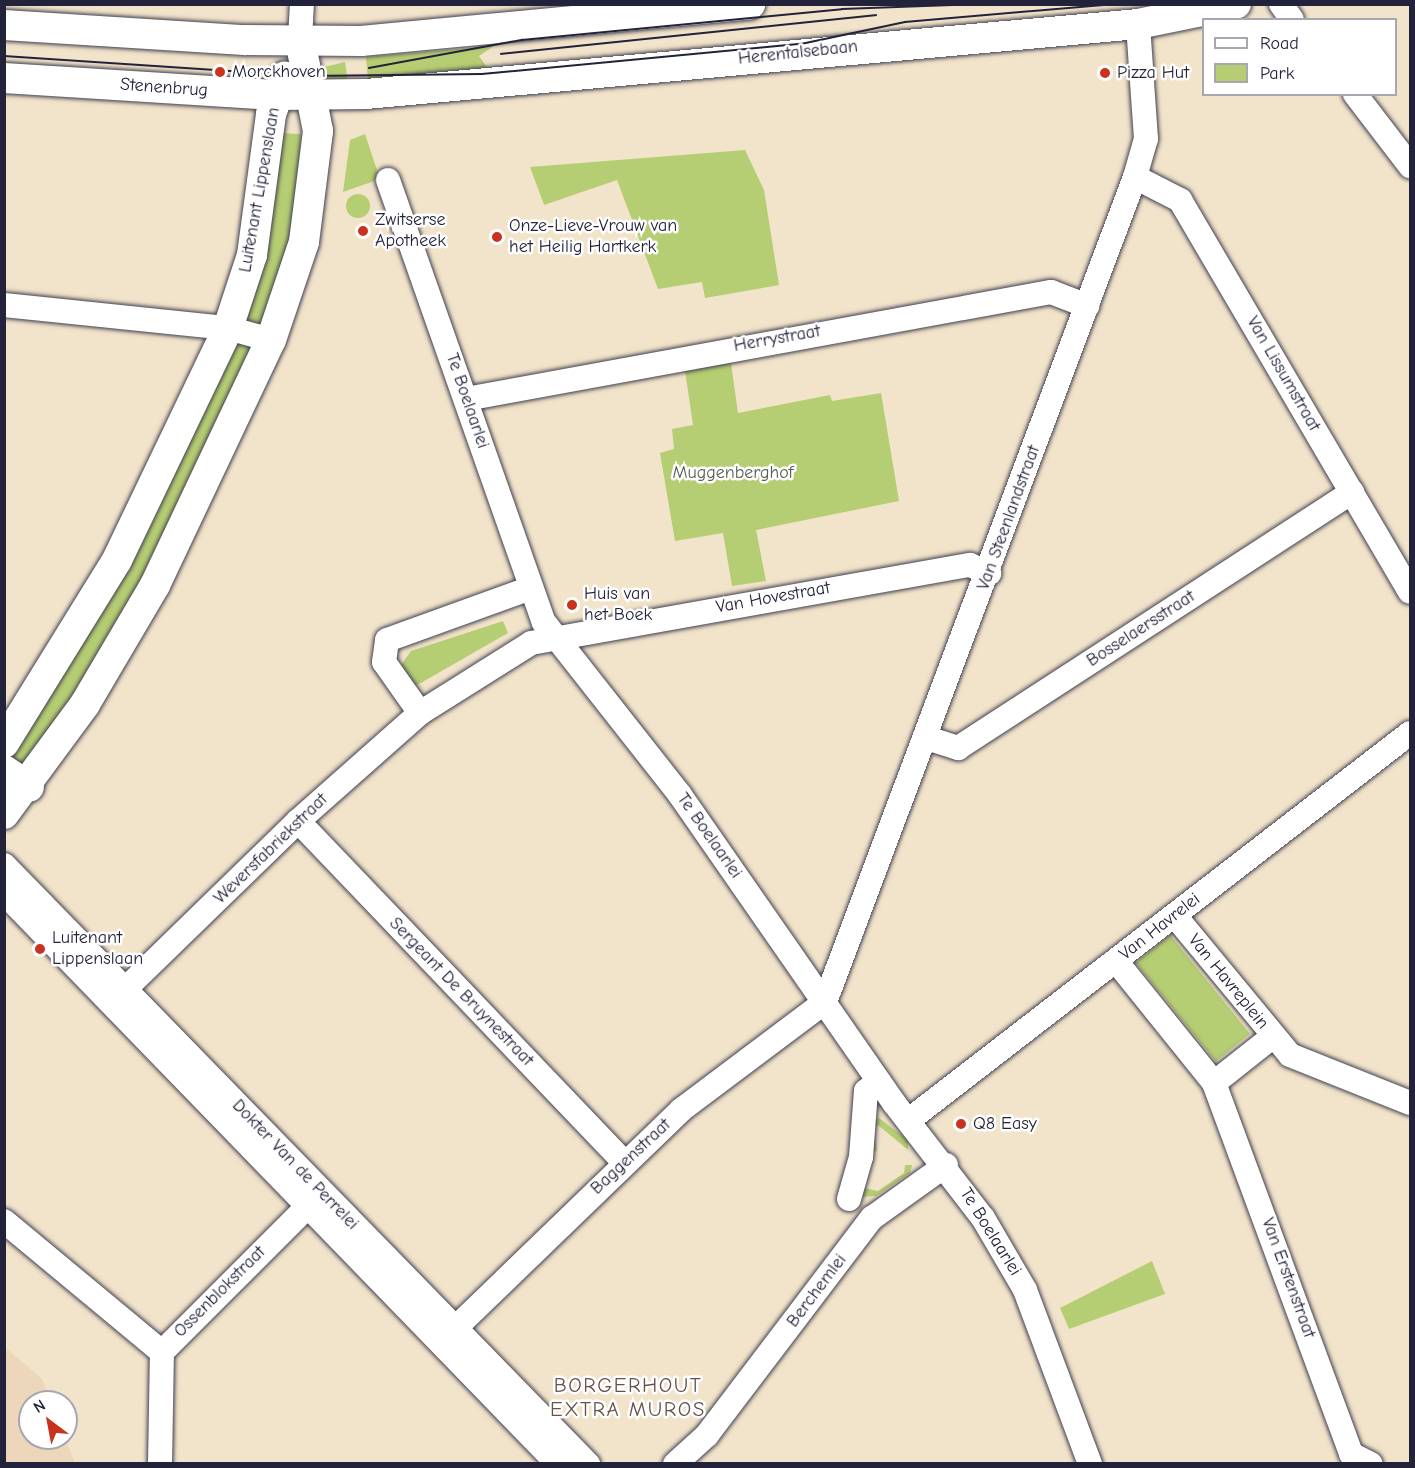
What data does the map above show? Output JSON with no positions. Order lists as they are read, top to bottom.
{
  "streets": {
    "main road": ["Herentalsebaan", "Stenenbrug", "Luitenant Lippenslaan"],
    "street": [
      "Herrystraat",
      "Van Lissumstraat",
      "Te Boelaarlei",
      "Van Steenlandstraat",
      "Van Hovestraat",
      "Bosselaersstraat",
      "Weversfabriekstraat",
      "Van Havrelei",
      "Van Havreplein",
      "Sergeant De Bruynestraat",
      "Baggenstraat",
      "Dokter Van de Perrelei",
      "Van Erstenstraat",
      "Berchemlei",
      "Ossenblokstraat"
    ]
  },
  "crossings": [
    ["Herentalsebaan", "Stenenbrug"],
    ["Herentalsebaan", "Van Steenlandstraat"],
    ["Stenenbrug", "Luitenant Lippenslaan"],
    ["Herrystraat", "Te Boelaarlei"],
    ["Herrystraat", "Van Steenlandstraat"],
    ["Van Lissumstraat", "Van Steenlandstraat"],
    ["Van Lissumstraat", "Bosselaersstraat"],
    ["Te Boelaarlei", "Van Steenlandstraat"],
    ["Te Boelaarlei", "Van Hovestraat"],
    ["Te Boelaarlei", "Van Havrelei"],
    ["Te Boelaarlei", "Baggenstraat"],
    ["Te Boelaarlei", "Berchemlei"],
    ["Van Steenlandstraat", "Van Hovestraat"],
    ["Van Steenlandstraat", "Bosselaersstraat"],
    ["Van Steenlandstraat", "Baggenstraat"],
    ["Van Hovestraat", "Weversfabriekstraat"],
    ["Weversfabriekstraat", "Sergeant De Bruynestraat"],
    ["Weversfabriekstraat", "Dokter Van de Perrelei"],
    ["Van Havrelei", "Van Havreplein"],
    ["Van Havreplein", "Van Erstenstraat"],
    ["Sergeant De Bruynestraat", "Baggenstraat"],
    ["Baggenstraat", "Dokter Van de Perrelei"],
    ["Dokter Van de Perrelei", "Ossenblokstraat"]
  ],
  "districts": ["BORGERHOUT EXTRA MUROS"],
  "parks": ["Muggenberghof"],
  "places": [
    "Morckhoven",
    "Pizza Hut",
    "Zwitserse Apotheek",
    "Onze-Lieve-Vrouw van het Heilig Hartkerk",
    "Huis van het Boek",
    "Luitenant Lippenslaan",
    "Q8 Easy"
  ],
  "legend": ["Road", "Park"],
  "north": "top left"
}
